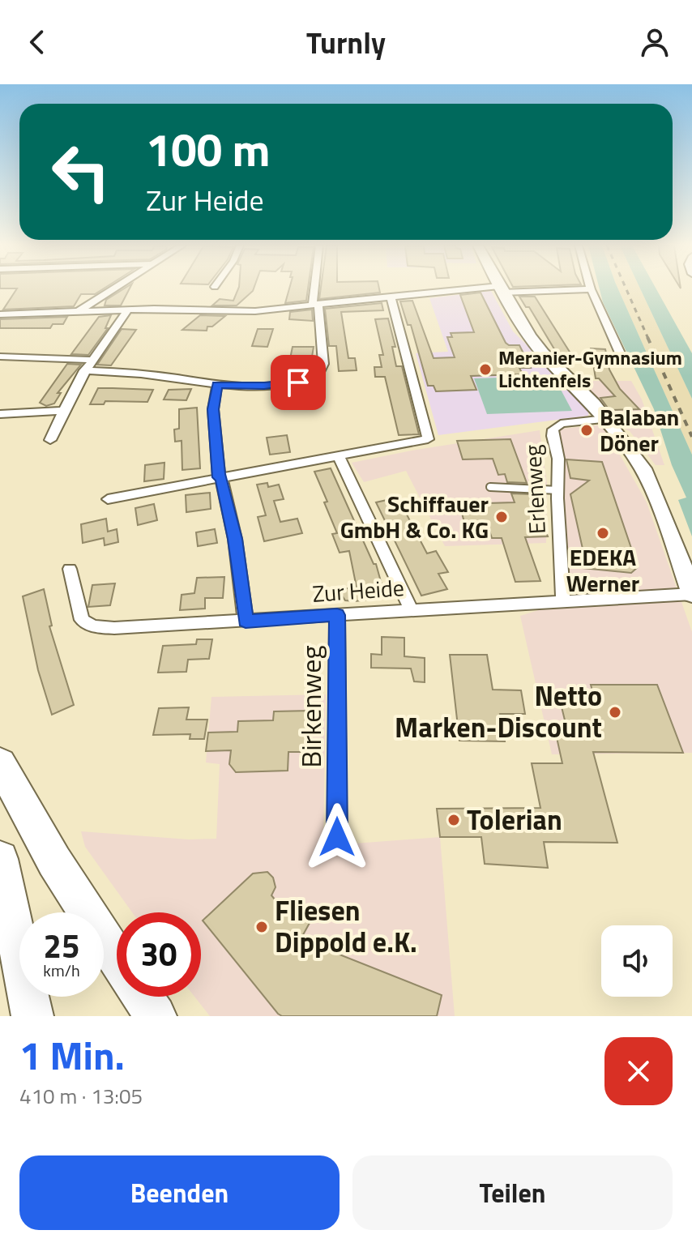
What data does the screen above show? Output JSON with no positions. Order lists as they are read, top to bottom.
{
  "streets": {
    "street": ["Erlenweg", "Zur Heide", "Birkenweg"]
  },
  "crossings": [
    ["Erlenweg", "Zur Heide"],
    ["Zur Heide", "Birkenweg"]
  ],
  "places": [
    "Meranier-Gymnasium Lichtenfels",
    "Balaban Döner",
    "Schiffauer GmbH & Co. KG",
    "EDEKA Werner",
    "Netto Marken-Discount",
    "Tolerian",
    "Fliesen Dippold e.K."
  ],
  "page": {
    "header": "Turnly",
    "turn": ["100 m", "Zur Heide"],
    "speed": "25 km/h",
    "limit": "30",
    "heading": ["1 Min.", "410 m · 13:05"],
    "buttons": ["Beenden", "Teilen"]
  }
}
